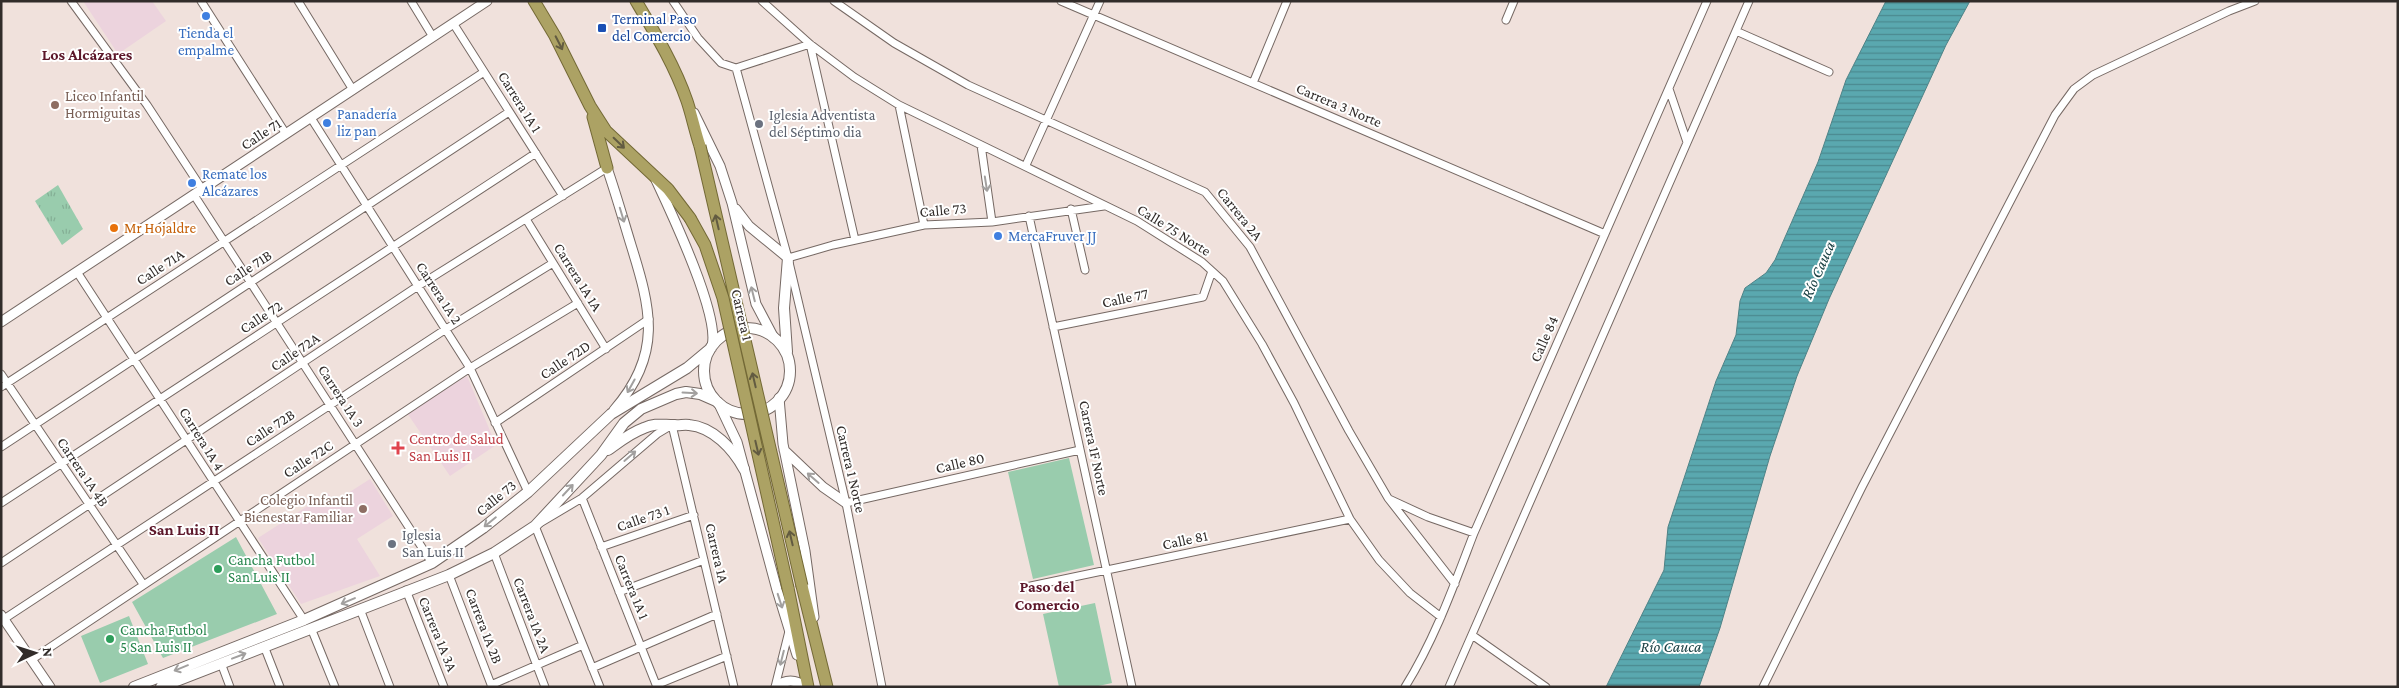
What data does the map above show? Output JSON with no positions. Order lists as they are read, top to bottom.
{
  "streets": {
    "highway": ["Carrera 1"],
    "main road": ["Calle 73"],
    "street": [
      "Carrera 1A 1",
      "Carrera 3 Norte",
      "Calle 71",
      "Carrera 2A",
      "Calle 75 Norte",
      "Calle 71A",
      "Calle 71B",
      "Carrera 1A 1A",
      "Carrera 1A 2",
      "Calle 77",
      "Calle 72",
      "Calle 84",
      "Calle 72A",
      "Calle 72D",
      "Carrera 1A 3",
      "Calle 72B",
      "Carrera 1A 4",
      "Carrera 1F Norte",
      "Calle 72C",
      "Calle 80",
      "Carrera 1 Norte",
      "Carrera 1A 4B",
      "Calle 73 1",
      "Calle 81",
      "Carrera 1A",
      "Carrera 1A 2A",
      "Carrera 1A 2B",
      "Carrera 1A 3A"
    ]
  },
  "crossings": [
    ["Carrera 1A 1", "Calle 71"],
    ["Carrera 1A 1", "Calle 71A"],
    ["Carrera 1A 1", "Calle 71B"],
    ["Carrera 1A 1", "Calle 72"],
    ["Carrera 1A 1", "Calle 72A"],
    ["Carrera 1A 1", "Calle 73 1"],
    ["Carrera 3 Norte", "Calle 84"],
    ["Calle 71", "Carrera 1A 2"],
    ["Calle 71", "Carrera 1A 3"],
    ["Calle 71", "Carrera 1A 4"],
    ["Calle 73", "Calle 75 Norte"],
    ["Calle 73", "Carrera 1A 2"],
    ["Calle 73", "Carrera 1A 3"],
    ["Calle 73", "Carrera 1A 4"],
    ["Calle 73", "Carrera 1F Norte"],
    ["Calle 73", "Carrera 1 Norte"],
    ["Carrera 2A", "Calle 84"],
    ["Calle 75 Norte", "Calle 77"],
    ["Calle 75 Norte", "Calle 84"],
    ["Calle 75 Norte", "Calle 81"],
    ["Calle 71A", "Carrera 1A 2"],
    ["Calle 71A", "Carrera 1A 3"],
    ["Calle 71A", "Carrera 1A 4"],
    ["Calle 71A", "Carrera 1A 4B"],
    ["Calle 71B", "Carrera 1A 2"],
    ["Calle 71B", "Carrera 1A 3"],
    ["Calle 71B", "Carrera 1A 4"],
    ["Calle 71B", "Carrera 1A 4B"],
    ["Carrera 1A 1A", "Calle 72A"],
    ["Carrera 1A 1A", "Calle 72D"],
    ["Carrera 1A 1A", "Calle 72B"],
    ["Carrera 1A 1A", "Calle 72C"],
    ["Carrera 1A 2", "Calle 72"],
    ["Carrera 1A 2", "Calle 72A"],
    ["Carrera 1A 2", "Calle 72D"],
    ["Carrera 1A 2", "Calle 72B"],
    ["Carrera 1A 2", "Calle 72C"],
    ["Calle 77", "Carrera 1F Norte"],
    ["Calle 72", "Carrera 1A 3"],
    ["Calle 72", "Carrera 1A 4"],
    ["Calle 72", "Carrera 1A 4B"],
    ["Calle 72A", "Carrera 1A 3"],
    ["Calle 72A", "Carrera 1A 4"],
    ["Calle 72A", "Carrera 1A 4B"],
    ["Carrera 1A 3", "Calle 72B"],
    ["Carrera 1A 3", "Calle 72C"],
    ["Calle 72B", "Carrera 1A 4"],
    ["Calle 72B", "Carrera 1A 4B"],
    ["Carrera 1A 4", "Calle 72C"],
    ["Carrera 1F Norte", "Calle 80"],
    ["Carrera 1F Norte", "Calle 81"],
    ["Calle 72C", "Carrera 1A 4B"],
    ["Calle 80", "Carrera 1 Norte"],
    ["Calle 73 1", "Carrera 1A"]
  ],
  "one_way": ["Calle 73"],
  "districts": ["Los Alcázares", "San Luis II", "Paso del Comercio"],
  "water": ["Río Cauca"],
  "places": {
    "other": [
      "Tienda el empalme",
      "Liceo Infantil Hormiguitas",
      "Panadería liz pan",
      "Iglesia Adventista del Séptimo dia",
      "Remate los Alcázares",
      "Mr Hojaldre",
      "MercaFruver JJ",
      "Colegio Infantil Bienestar Familiar",
      "Iglesia San Luis II",
      "Cancha Futbol San Luis II",
      "Cancha Futbol 5 San Luis II"
    ],
    "transit": ["Terminal Paso del Comercio"],
    "health": ["Centro de Salud San Luis II"]
  },
  "north": "right"
}
